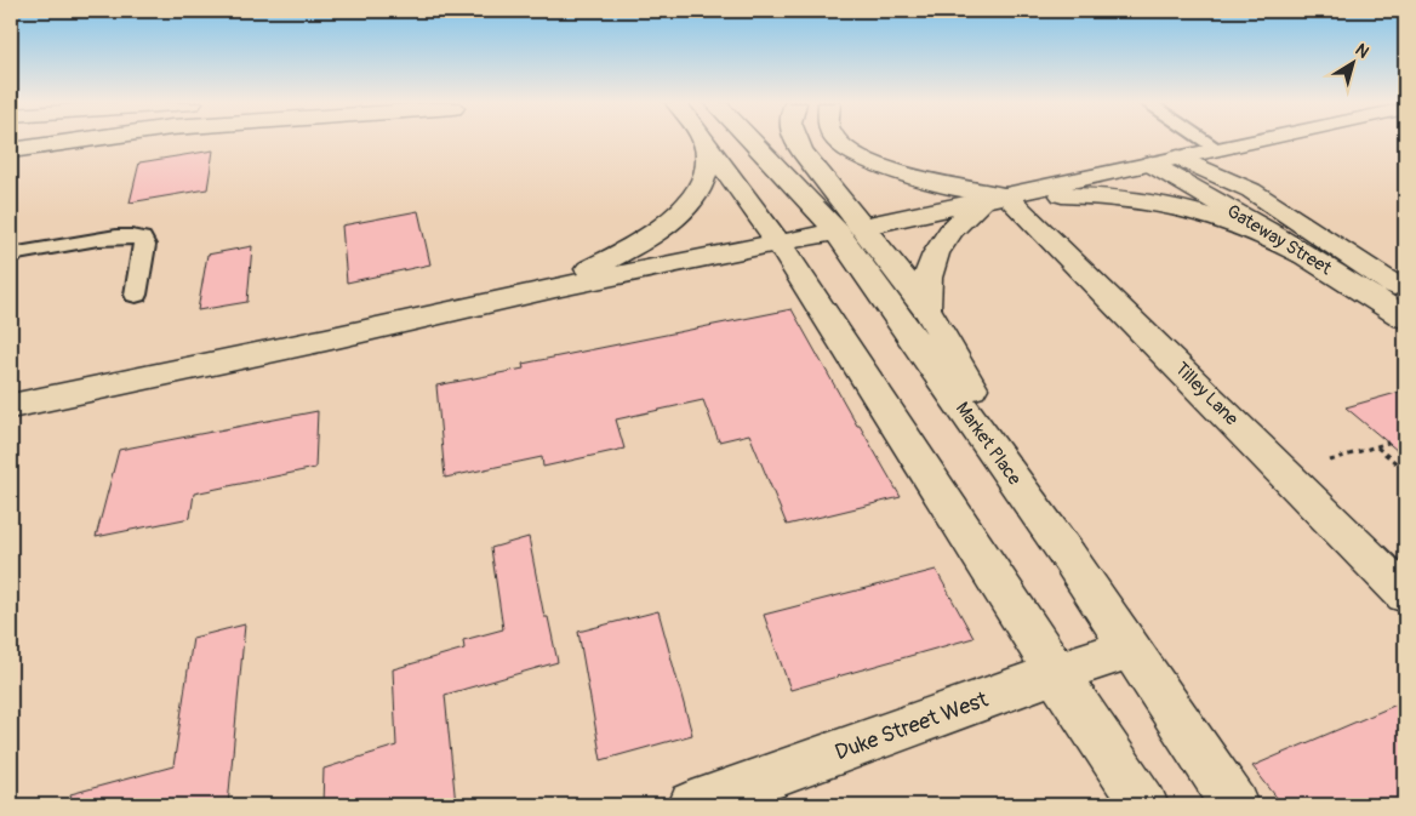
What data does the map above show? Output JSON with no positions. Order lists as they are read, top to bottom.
{
  "streets": {
    "main road": [
      "Gateway Street",
      "Tilley Lane",
      "Market Place",
      "Duke Street West"
    ]
  },
  "crossings": [
    ["Market Place", "Duke Street West"]
  ],
  "north": "top right"
}
